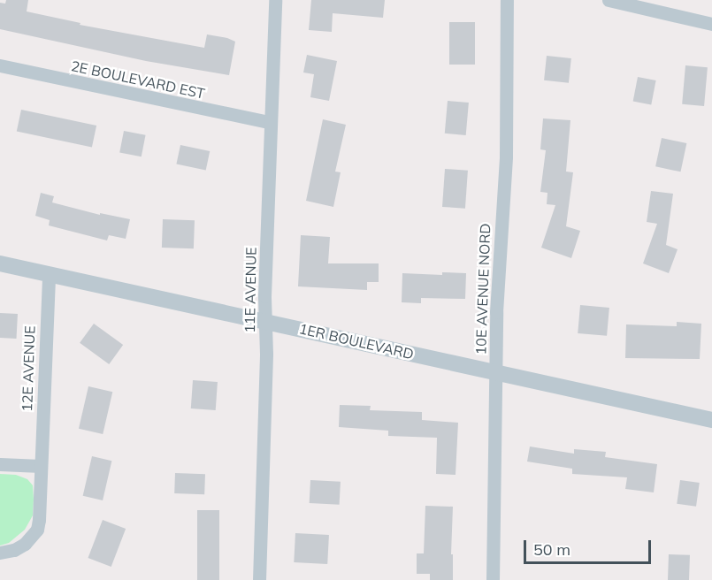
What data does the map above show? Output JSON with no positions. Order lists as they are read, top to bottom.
{
  "streets": {
    "street": [
      "2E BOULEVARD EST",
      "10E AVENUE NORD",
      "11E AVENUE",
      "1ER BOULEVARD",
      "12E AVENUE"
    ]
  },
  "crossings": [
    ["2E BOULEVARD EST", "11E AVENUE"],
    ["10E AVENUE NORD", "1ER BOULEVARD"],
    ["11E AVENUE", "1ER BOULEVARD"],
    ["1ER BOULEVARD", "12E AVENUE"]
  ],
  "scale_bar": "50 m"
}
